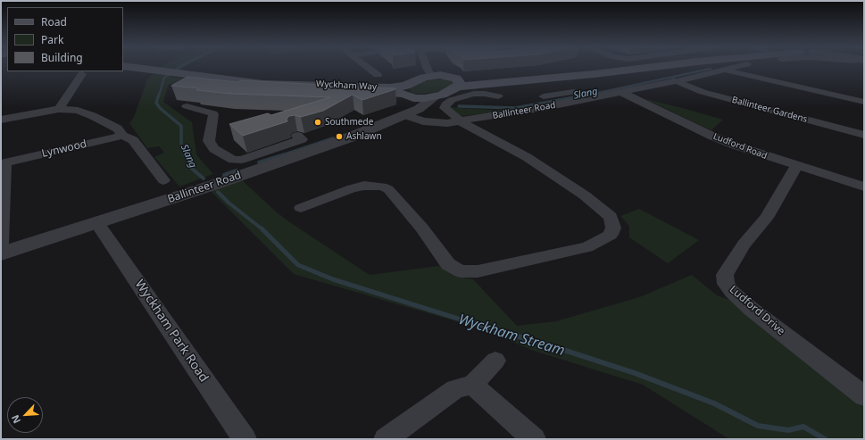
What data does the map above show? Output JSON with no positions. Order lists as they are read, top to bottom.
{
  "streets": {
    "main road": ["Wyckham Way"],
    "street": [
      "Ballinteer Gardens",
      "Ballinteer Road",
      "Ludford Road",
      "Lynwood",
      "Ludford Drive",
      "Wyckham Park Road"
    ]
  },
  "crossings": [
    ["Wyckham Way", "Ballinteer Road"],
    ["Ballinteer Gardens", "Ballinteer Road"],
    ["Ballinteer Road", "Ludford Road"],
    ["Ballinteer Road", "Wyckham Park Road"],
    ["Ludford Road", "Ludford Drive"]
  ],
  "water": ["Slang", "Wyckham Stream"],
  "places": ["Southmede", "Ashlawn"],
  "legend": ["Road", "Park", "Building"],
  "north": "bottom left"
}
